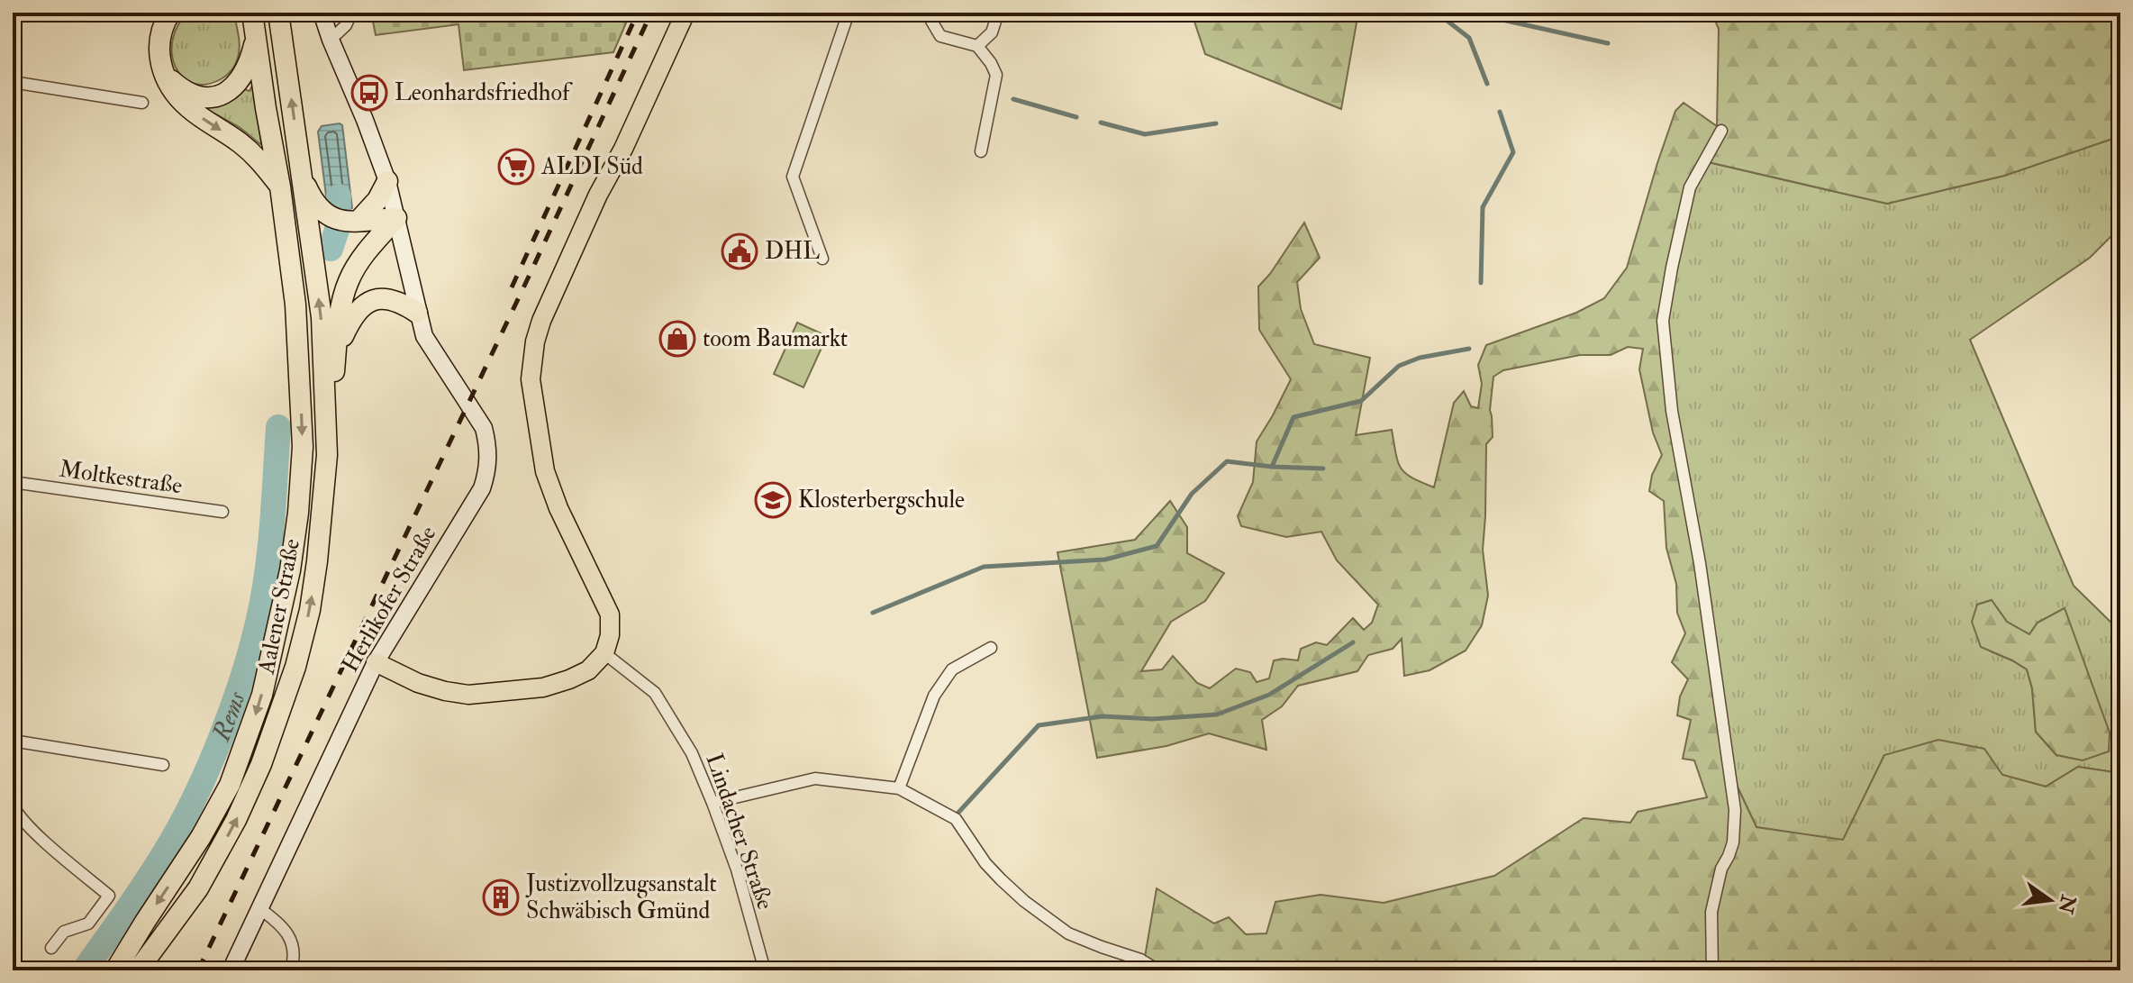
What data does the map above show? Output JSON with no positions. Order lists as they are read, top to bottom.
{
  "streets": {
    "highway": ["Aalener Straße"],
    "main road": ["Herlikofer Straße"],
    "street": ["Moltkestraße", "Lindacher Straße"]
  },
  "water": ["Rems"],
  "places": {
    "bus stop": ["Leonhardsfriedhof"],
    "supermarket": ["ALDI Süd"],
    "public building": ["DHL"],
    "shop": ["toom Baumarkt"],
    "school or university": ["Klosterbergschule"],
    "building": ["Justizvollzugsanstalt Schwäbisch Gmünd"]
  },
  "north": "right"
}
